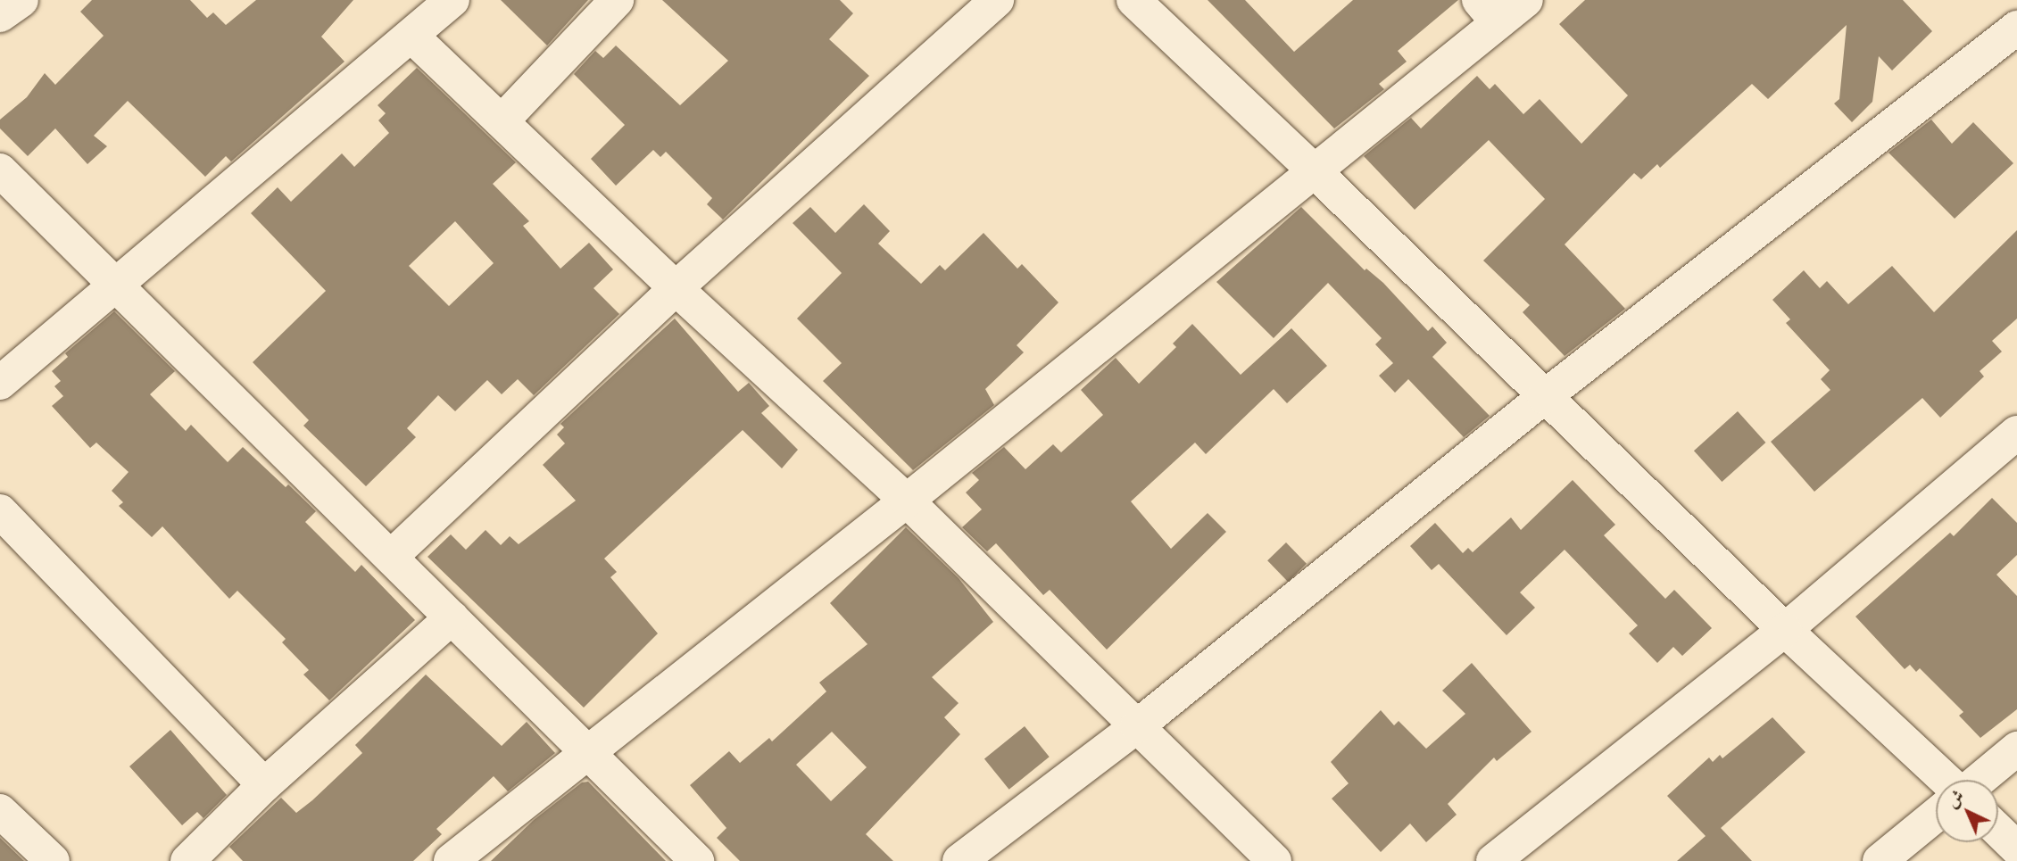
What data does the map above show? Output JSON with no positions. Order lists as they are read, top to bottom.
{
  "north": "top left"
}
